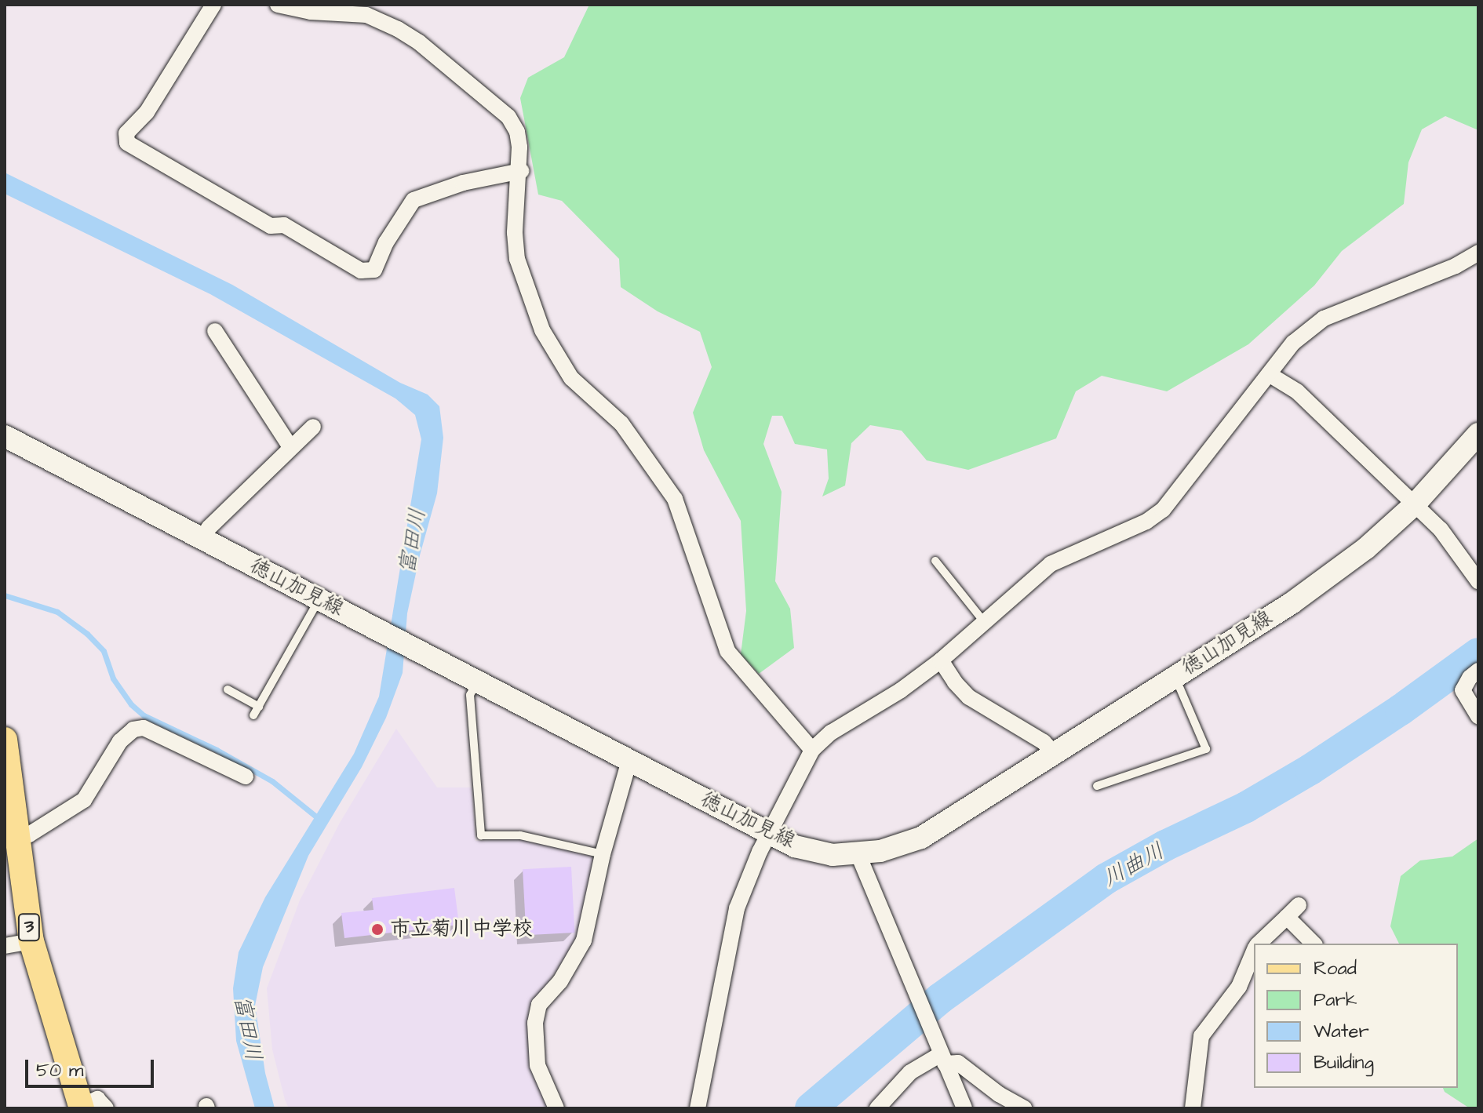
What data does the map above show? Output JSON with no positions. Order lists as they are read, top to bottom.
{
  "streets": {
    "main road": ["3"],
    "street": ["徳山加見線"]
  },
  "water": ["富田川", "川曲川"],
  "places": ["市立菊川中学校"],
  "legend": [
    "Road",
    "Park",
    "Water",
    "Building"
  ],
  "scale_bar": "50 m"
}
